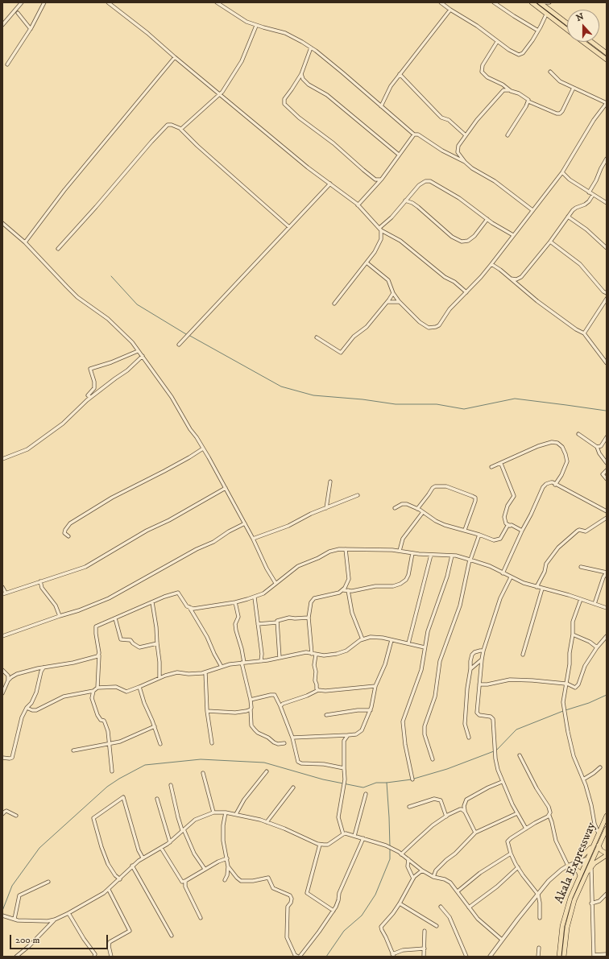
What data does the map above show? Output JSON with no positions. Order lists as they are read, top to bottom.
{
  "streets": {
    "main road": ["Akala Expressway"]
  },
  "scale_bar": "200 m",
  "north": "top"
}
